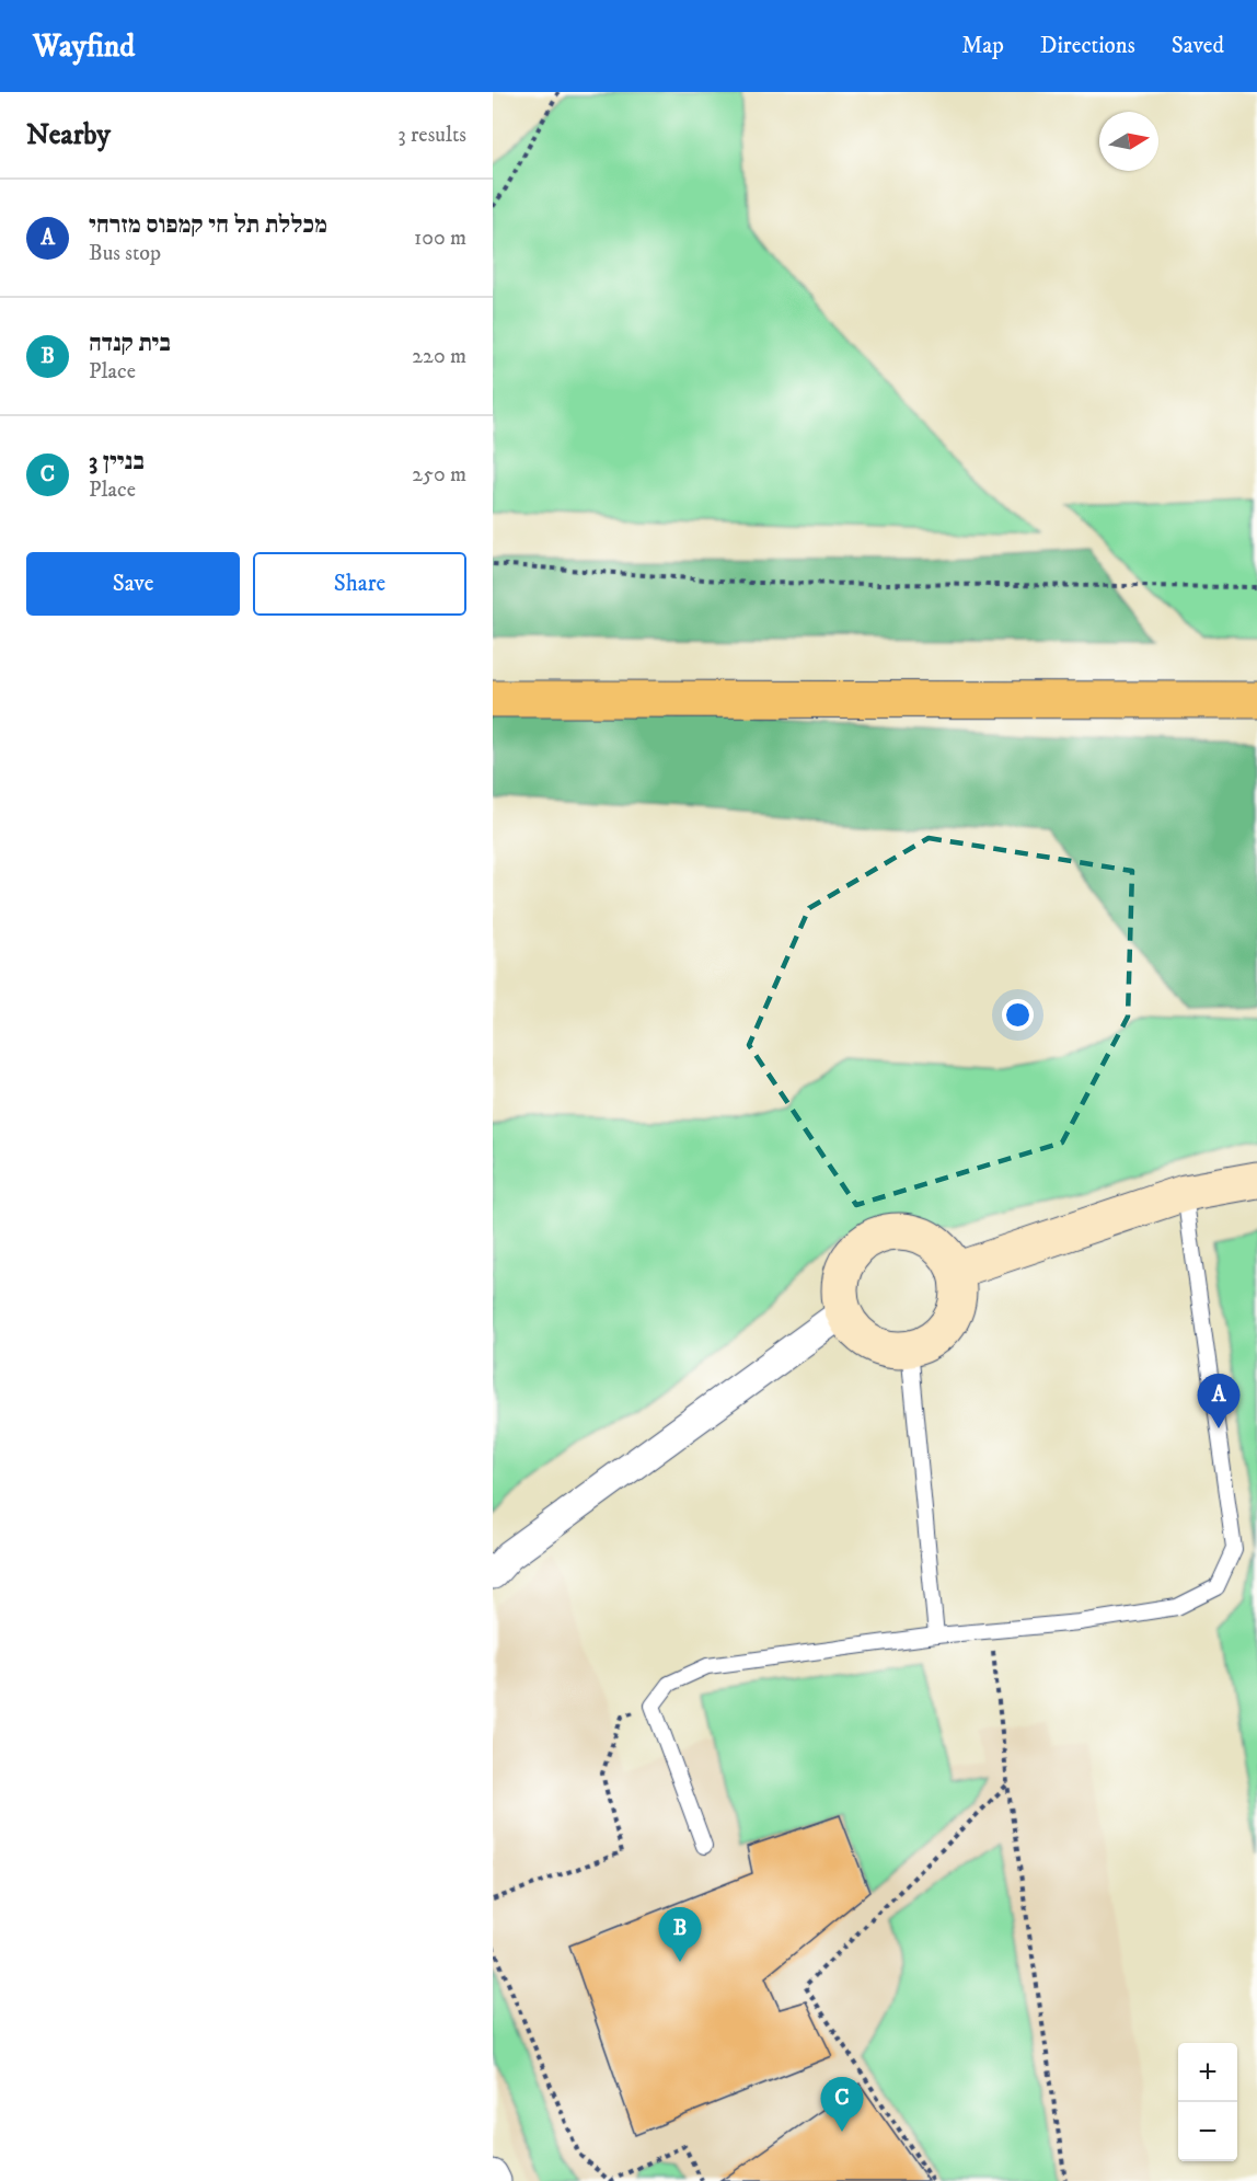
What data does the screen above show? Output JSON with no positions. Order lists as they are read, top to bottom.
{
  "north": "right",
  "page": {
    "header": "Wayfind",
    "nav": ["Map", "Directions", "Saved"],
    "heading": ["Nearby", "3 results"],
    "list": [
      {
        "mark": "A",
        "name": "מכללת תל חי קמפוס מזרחי",
        "note": "Bus stop",
        "value": "100 m"
      },
      {
        "mark": "B",
        "name": "בית קנדה",
        "note": "Place",
        "value": "220 m"
      },
      {
        "mark": "C",
        "name": "בניין 3",
        "note": "Place",
        "value": "250 m"
      }
    ],
    "buttons": ["Save", "Share"],
    "pins": ["A", "B", "C"],
    "map_buttons": ["+", "−"]
  }
}
